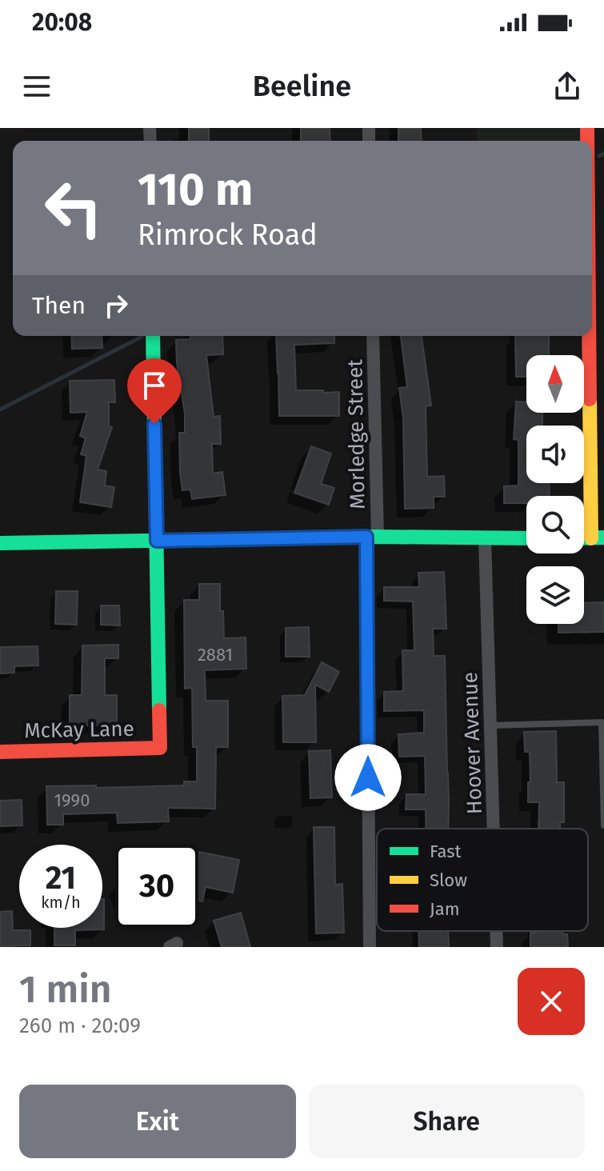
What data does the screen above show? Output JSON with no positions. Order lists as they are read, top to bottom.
{
  "streets": {
    "street": ["Morledge Street", "McKay Lane", "Hoover Avenue"]
  },
  "house_numbers": ["2881", "1990"],
  "legend": ["Fast", "Slow", "Jam"],
  "north": "top",
  "page": {
    "status": "20:08",
    "header": "Beeline",
    "turn": ["110 m", "Rimrock Road"],
    "then": "Then",
    "speed": "21 km/h",
    "limit": "30",
    "heading": ["1 min", "260 m · 20:09"],
    "buttons": ["Exit", "Share"]
  }
}
